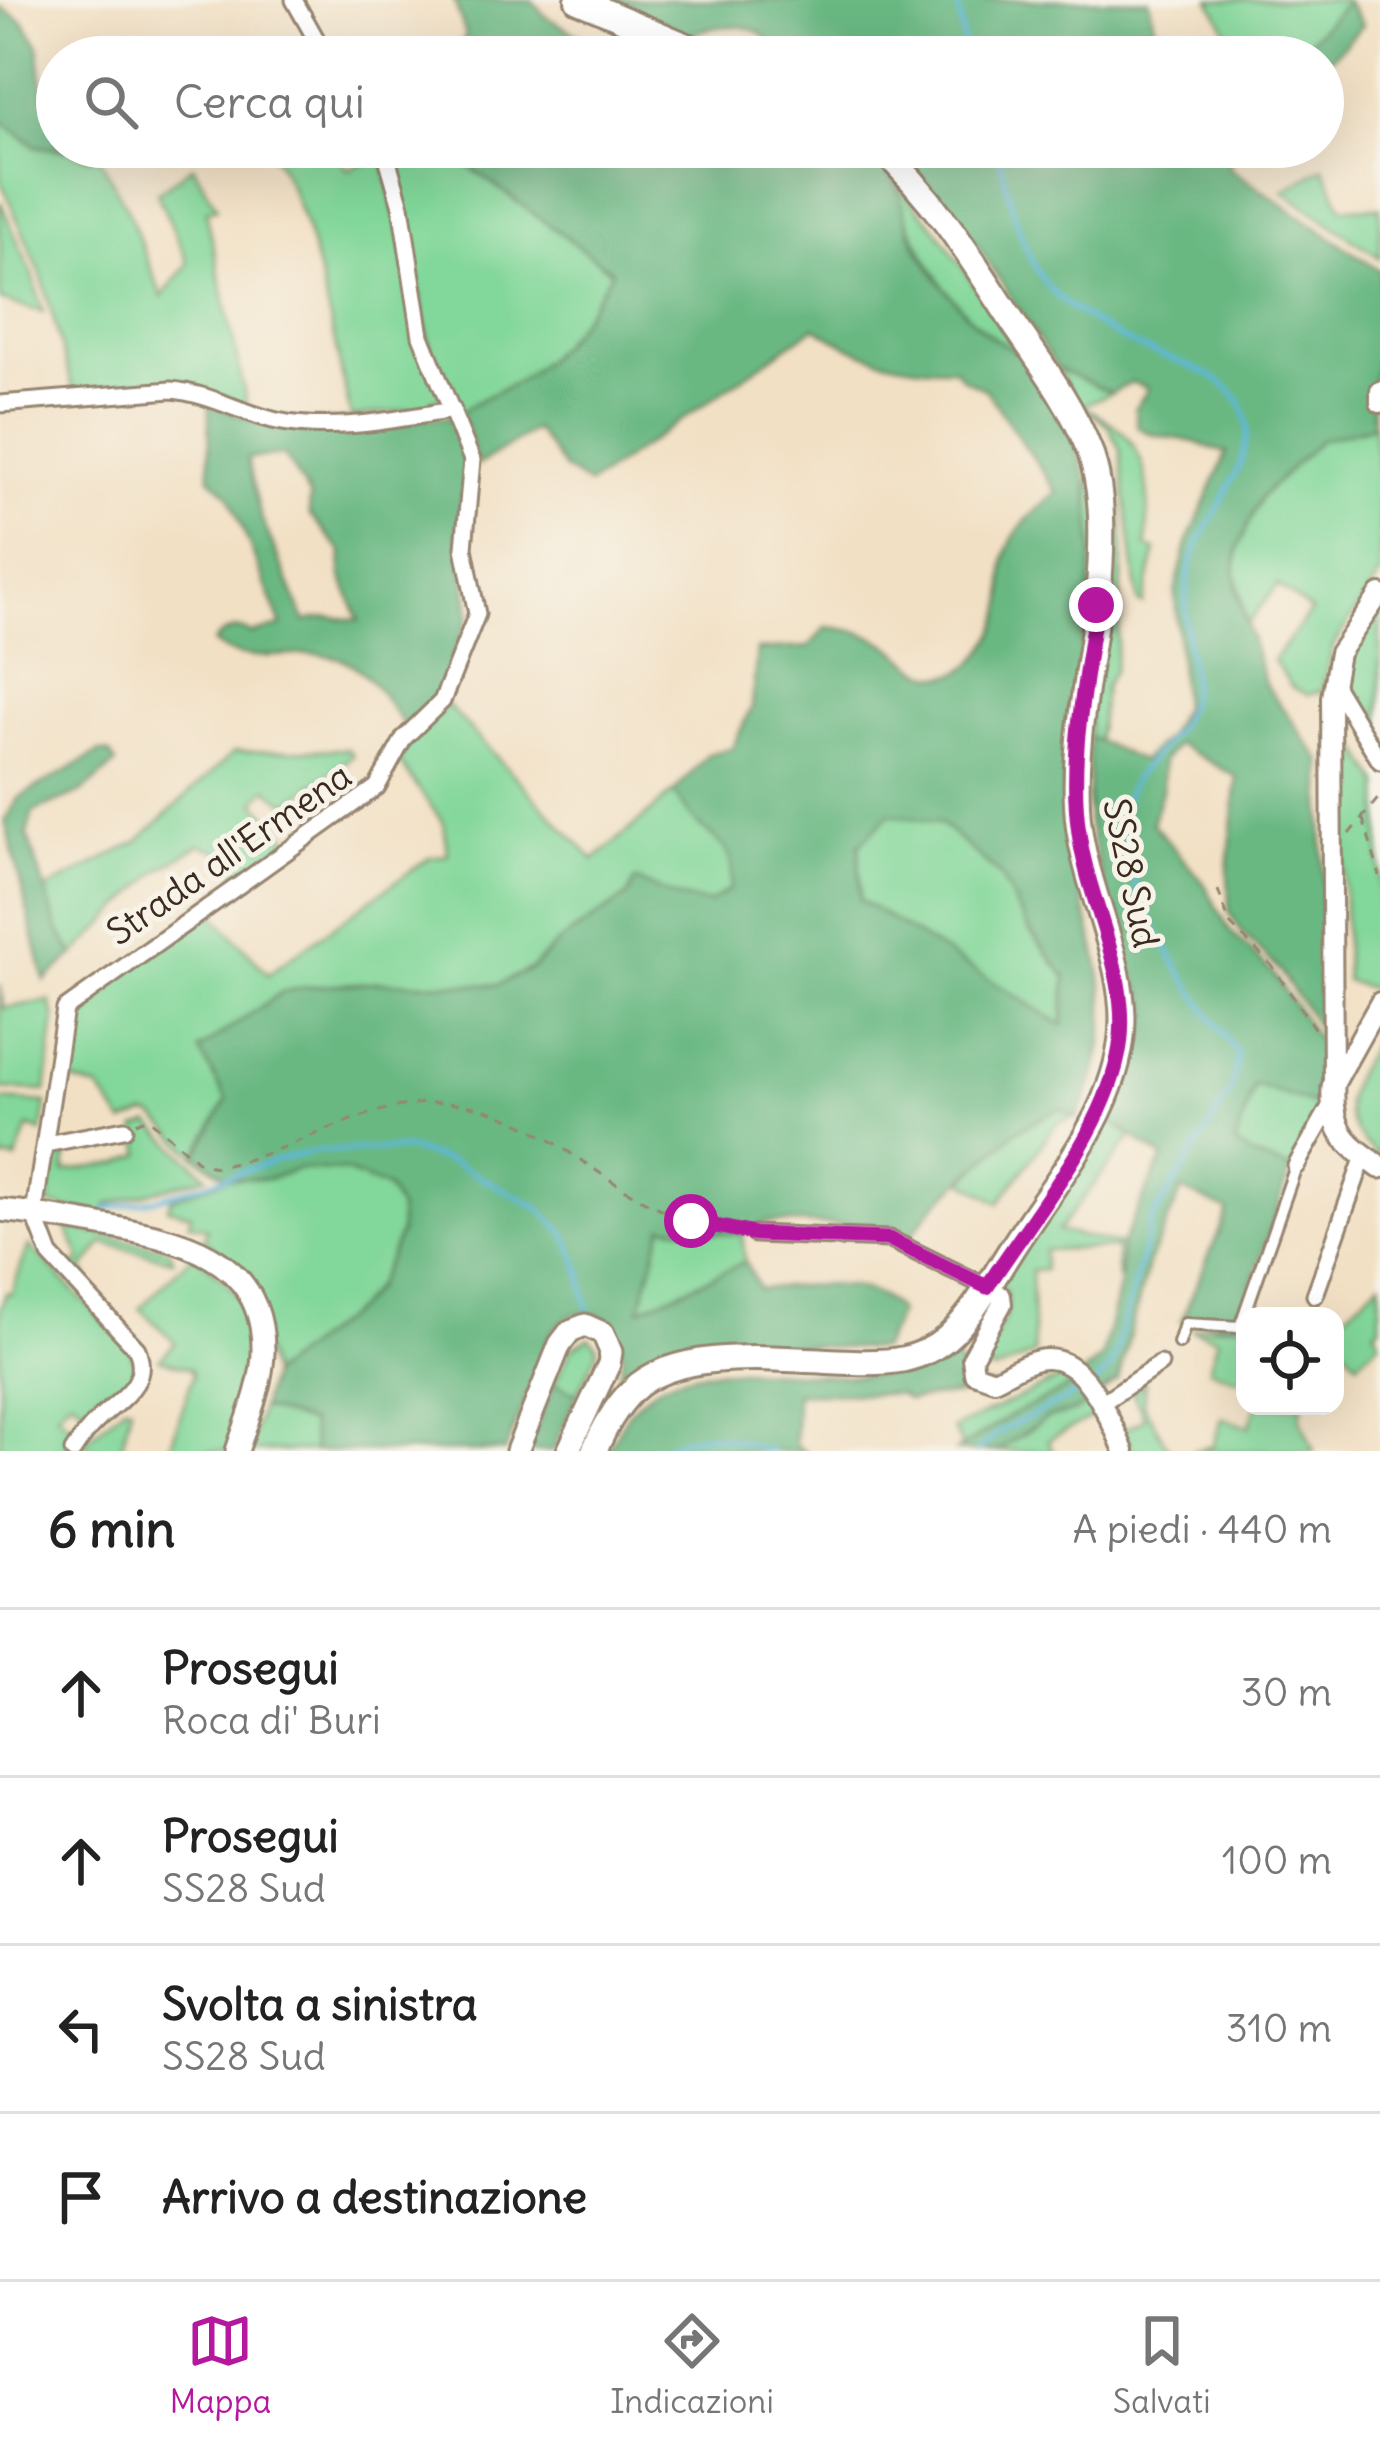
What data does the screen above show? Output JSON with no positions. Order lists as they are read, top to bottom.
{
  "streets": {
    "main road": ["SS28 Sud"],
    "street": ["Strada all'Ermena"]
  },
  "page": {
    "search": "Cerca qui",
    "heading": ["6 min", "A piedi · 440 m"],
    "list": [
      ["Prosegui", "Roca di' Buri", "30 m"],
      ["Prosegui", "SS28 Sud", "100 m"],
      ["Svolta a sinistra", "SS28 Sud", "310 m"],
      "Arrivo a destinazione"
    ],
    "nav": ["Mappa", "Indicazioni", "Salvati"]
  }
}
